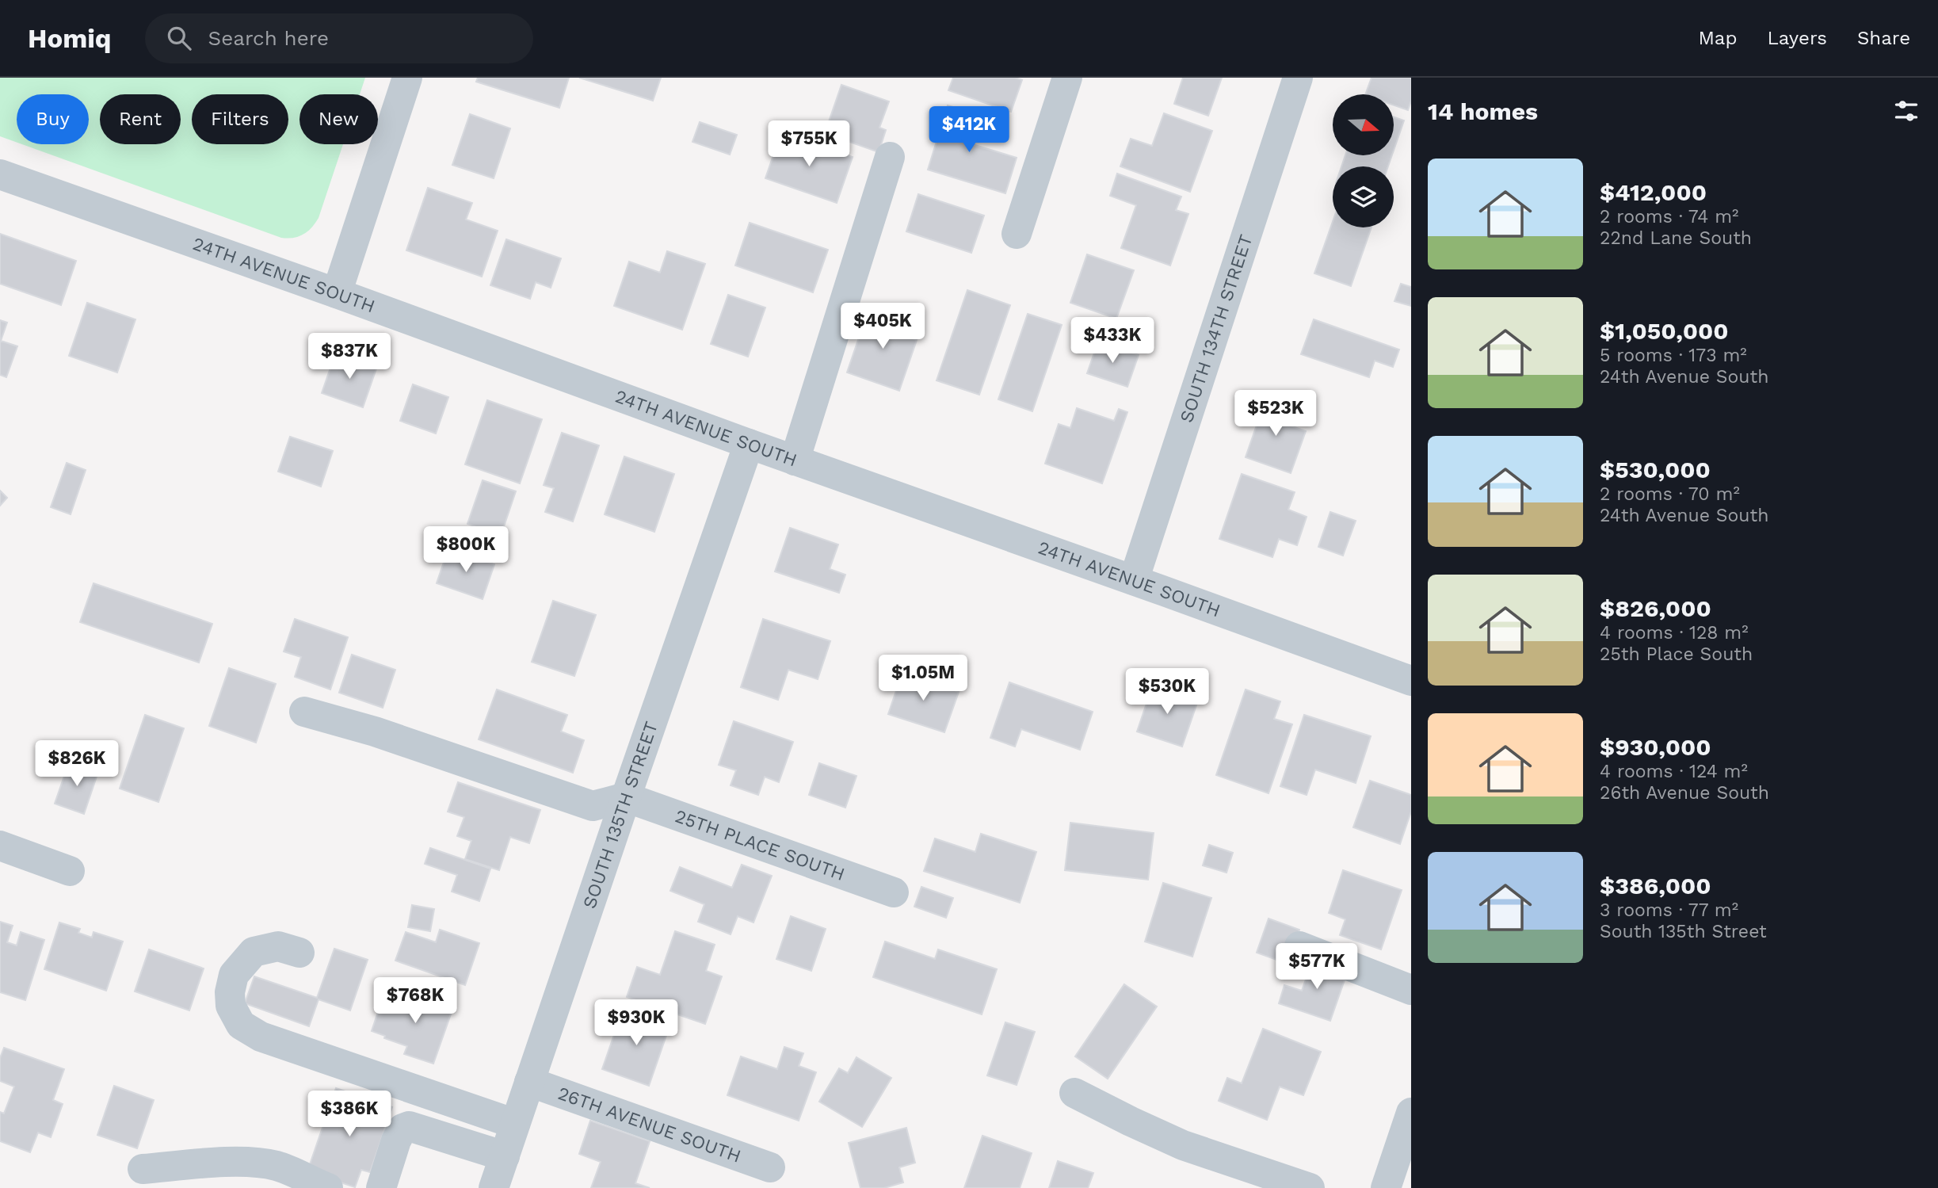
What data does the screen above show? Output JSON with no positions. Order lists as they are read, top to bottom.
{
  "streets": {
    "street": [
      "24TH AVENUE SOUTH",
      "SOUTH 134TH STREET",
      "SOUTH 135TH STREET",
      "25TH PLACE SOUTH",
      "26TH AVENUE SOUTH"
    ]
  },
  "crossings": [
    ["24TH AVENUE SOUTH", "SOUTH 134TH STREET"],
    ["24TH AVENUE SOUTH", "SOUTH 135TH STREET"],
    ["SOUTH 135TH STREET", "25TH PLACE SOUTH"],
    ["SOUTH 135TH STREET", "26TH AVENUE SOUTH"]
  ],
  "north": "right",
  "page": {
    "header": "Homiq",
    "search": "Search here",
    "nav": ["Map", "Layers", "Share"],
    "heading": "14 homes",
    "chip": [
      "Buy",
      "Rent",
      "Filters",
      "New"
    ],
    "price": [
      "$412K",
      "$755K",
      "$405K",
      "$433K",
      "$837K",
      "$523K",
      "$800K",
      "$1.05M",
      "$530K",
      "$826K",
      "$577K",
      "$768K",
      "$930K",
      "$386K"
    ],
    "list": [
      {
        "name": "$412,000",
        "note": "2 rooms · 74 m² · 22nd Lane South"
      },
      {
        "name": "$1,050,000",
        "note": "5 rooms · 173 m² · 24th Avenue South"
      },
      {
        "name": "$530,000",
        "note": "2 rooms · 70 m² · 24th Avenue South"
      },
      {
        "name": "$826,000",
        "note": "4 rooms · 128 m² · 25th Place South"
      },
      {
        "name": "$930,000",
        "note": "4 rooms · 124 m² · 26th Avenue South"
      },
      {
        "name": "$386,000",
        "note": "3 rooms · 77 m² · South 135th Street"
      }
    ]
  }
}
